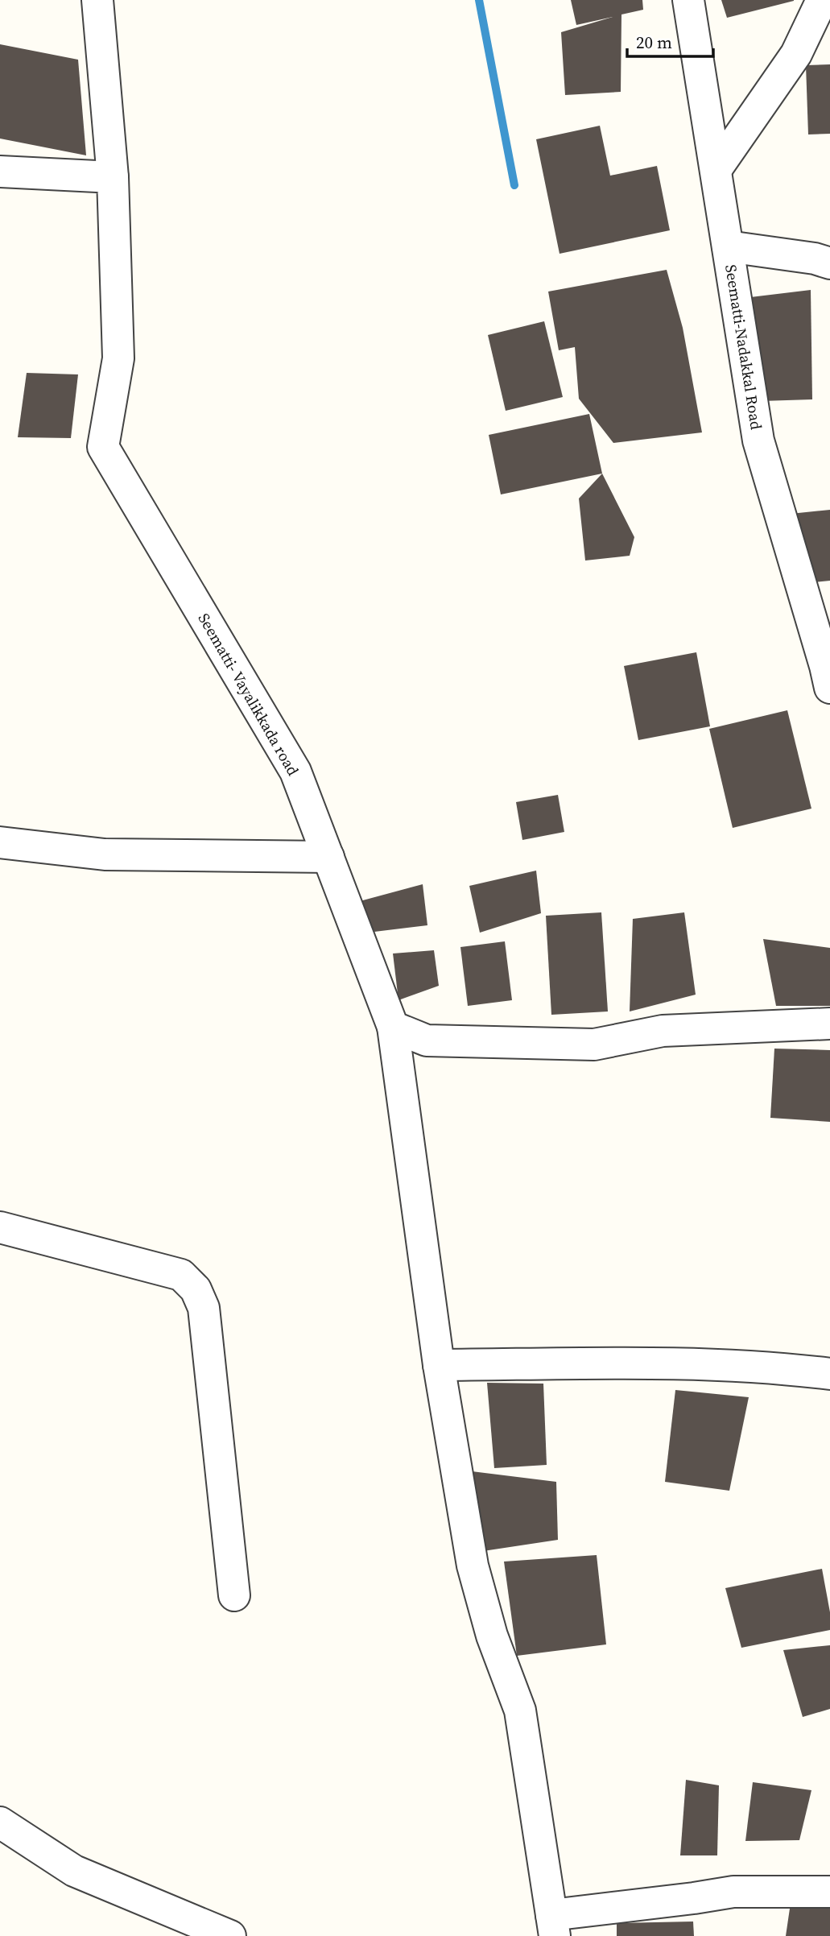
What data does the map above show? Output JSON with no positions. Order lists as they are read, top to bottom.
{
  "streets": {
    "street": ["Seematti-Nadakkal Road", "Seematti- Vayalikkada road"]
  },
  "scale_bar": "20 m"
}
